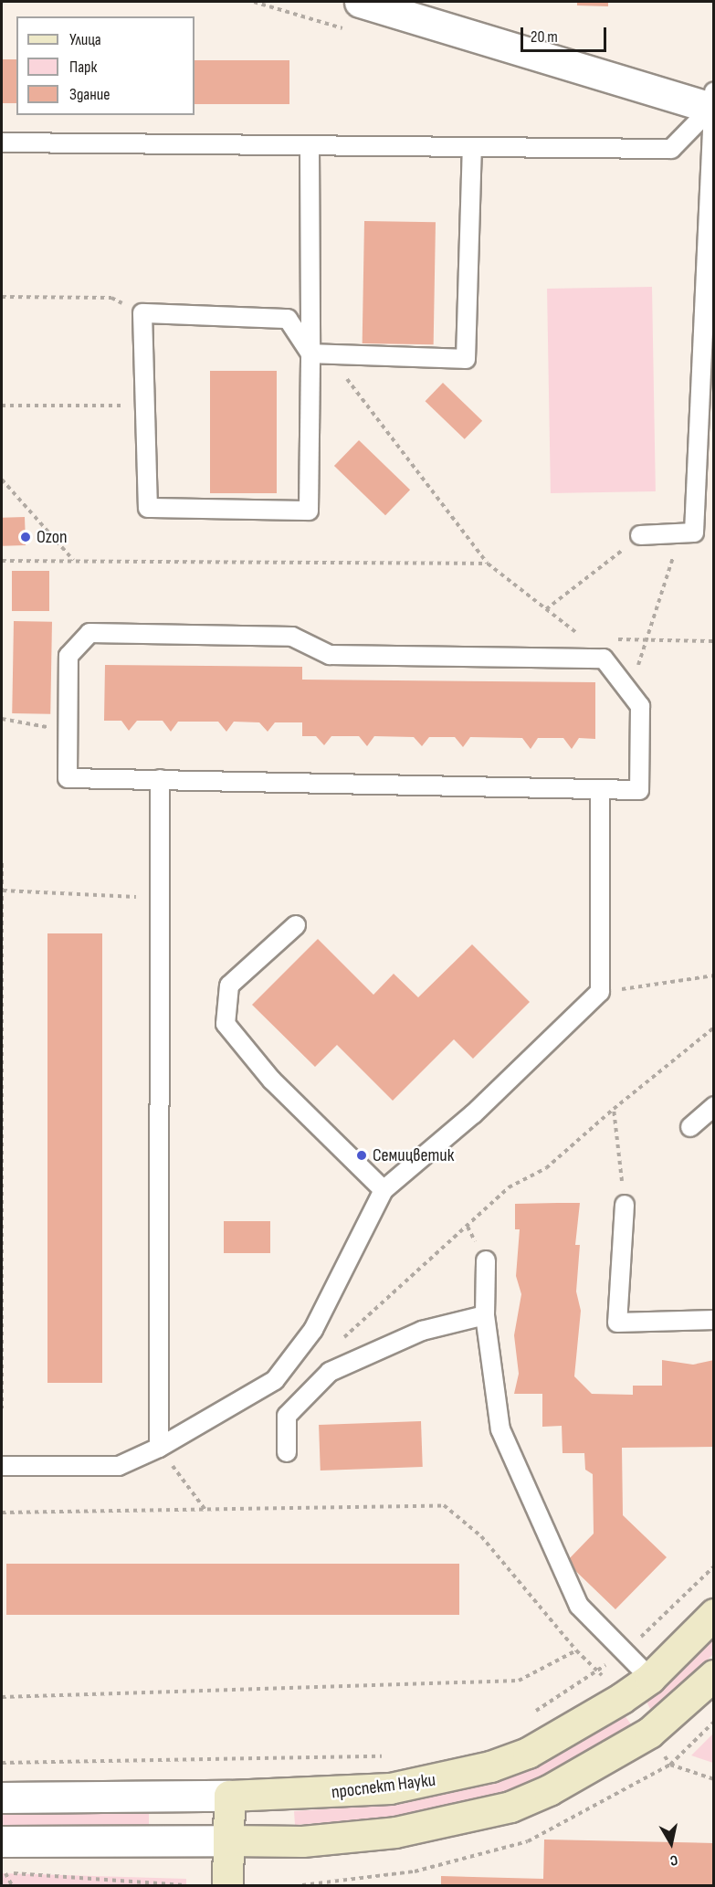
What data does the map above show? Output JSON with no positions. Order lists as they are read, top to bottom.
{
  "streets": {
    "main road": ["проспект Науки"]
  },
  "places": ["Ozon", "Семицветик"],
  "legend": ["Улица", "Парк", "Здание"],
  "scale_bar": "20 m",
  "north": "bottom"
}
